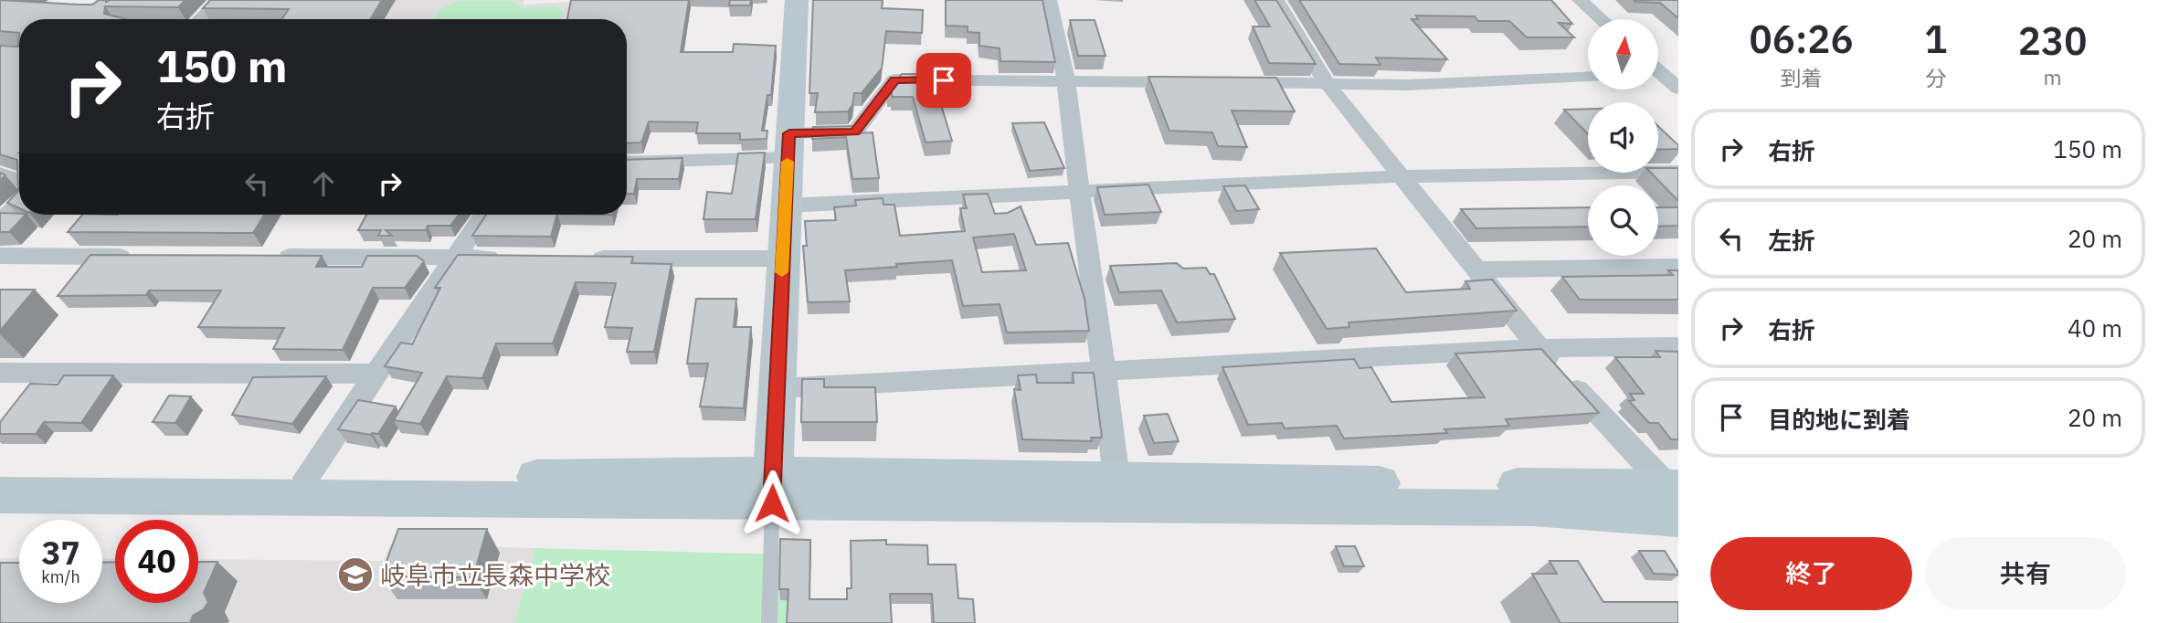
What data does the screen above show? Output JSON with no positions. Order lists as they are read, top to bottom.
{
  "places": {
    "school or university": ["岐阜市立長森中学校"]
  },
  "north": "top",
  "page": {
    "eta": [
      "06:26",
      "到着",
      "1",
      "分",
      "230",
      "m"
    ],
    "turn": ["150 m", "右折"],
    "list": [
      {
        "name": "右折",
        "value": "150 m"
      },
      {
        "name": "左折",
        "value": "20 m"
      },
      {
        "name": "右折",
        "value": "40 m"
      },
      {
        "name": "目的地に到着",
        "value": "20 m"
      }
    ],
    "speed": "37 km/h",
    "limit": "40",
    "buttons": ["終了", "共有"]
  }
}
